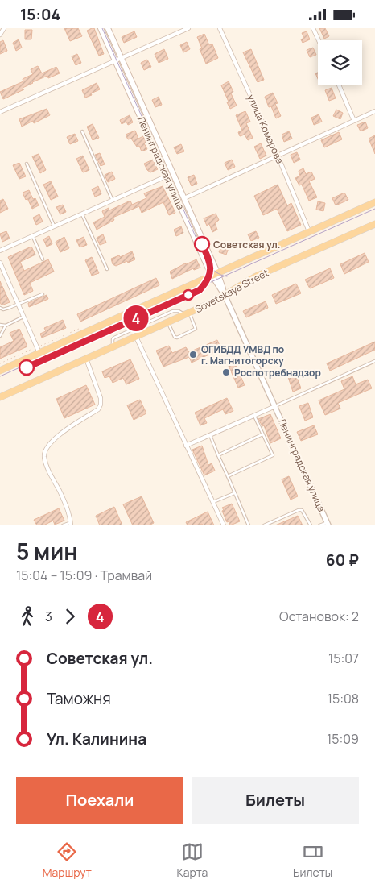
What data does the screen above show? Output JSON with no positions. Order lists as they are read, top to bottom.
{
  "streets": {
    "main road": ["Ленинградская улица", "Sovetskaya Street"],
    "street": ["улица Комарова"]
  },
  "crossings": [
    ["улица Комарова", "Sovetskaya Street"],
    ["Ленинградская улица", "Sovetskaya Street"]
  ],
  "places": ["Советская ул.", "ОГИБДД УМВД по г. Магнитогорску", "Роспотребнадзор"],
  "lines": ["tram line 4"],
  "page": {
    "status": "15:04",
    "on_map": "4",
    "heading": ["5 мин", "15:04 – 15:09 · Трамвай", "60 ₽"],
    "legs": ["3", "4", "Остановок: 2"],
    "list": [
      {
        "name": "Советская ул.",
        "value": "15:07"
      },
      {
        "name": "Таможня",
        "value": "15:08"
      },
      {
        "name": "Ул. Калинина",
        "value": "15:09"
      }
    ],
    "buttons": ["Поехали", "Билеты"],
    "tabs": ["Маршрут", "Карта", "Билеты"]
  }
}
